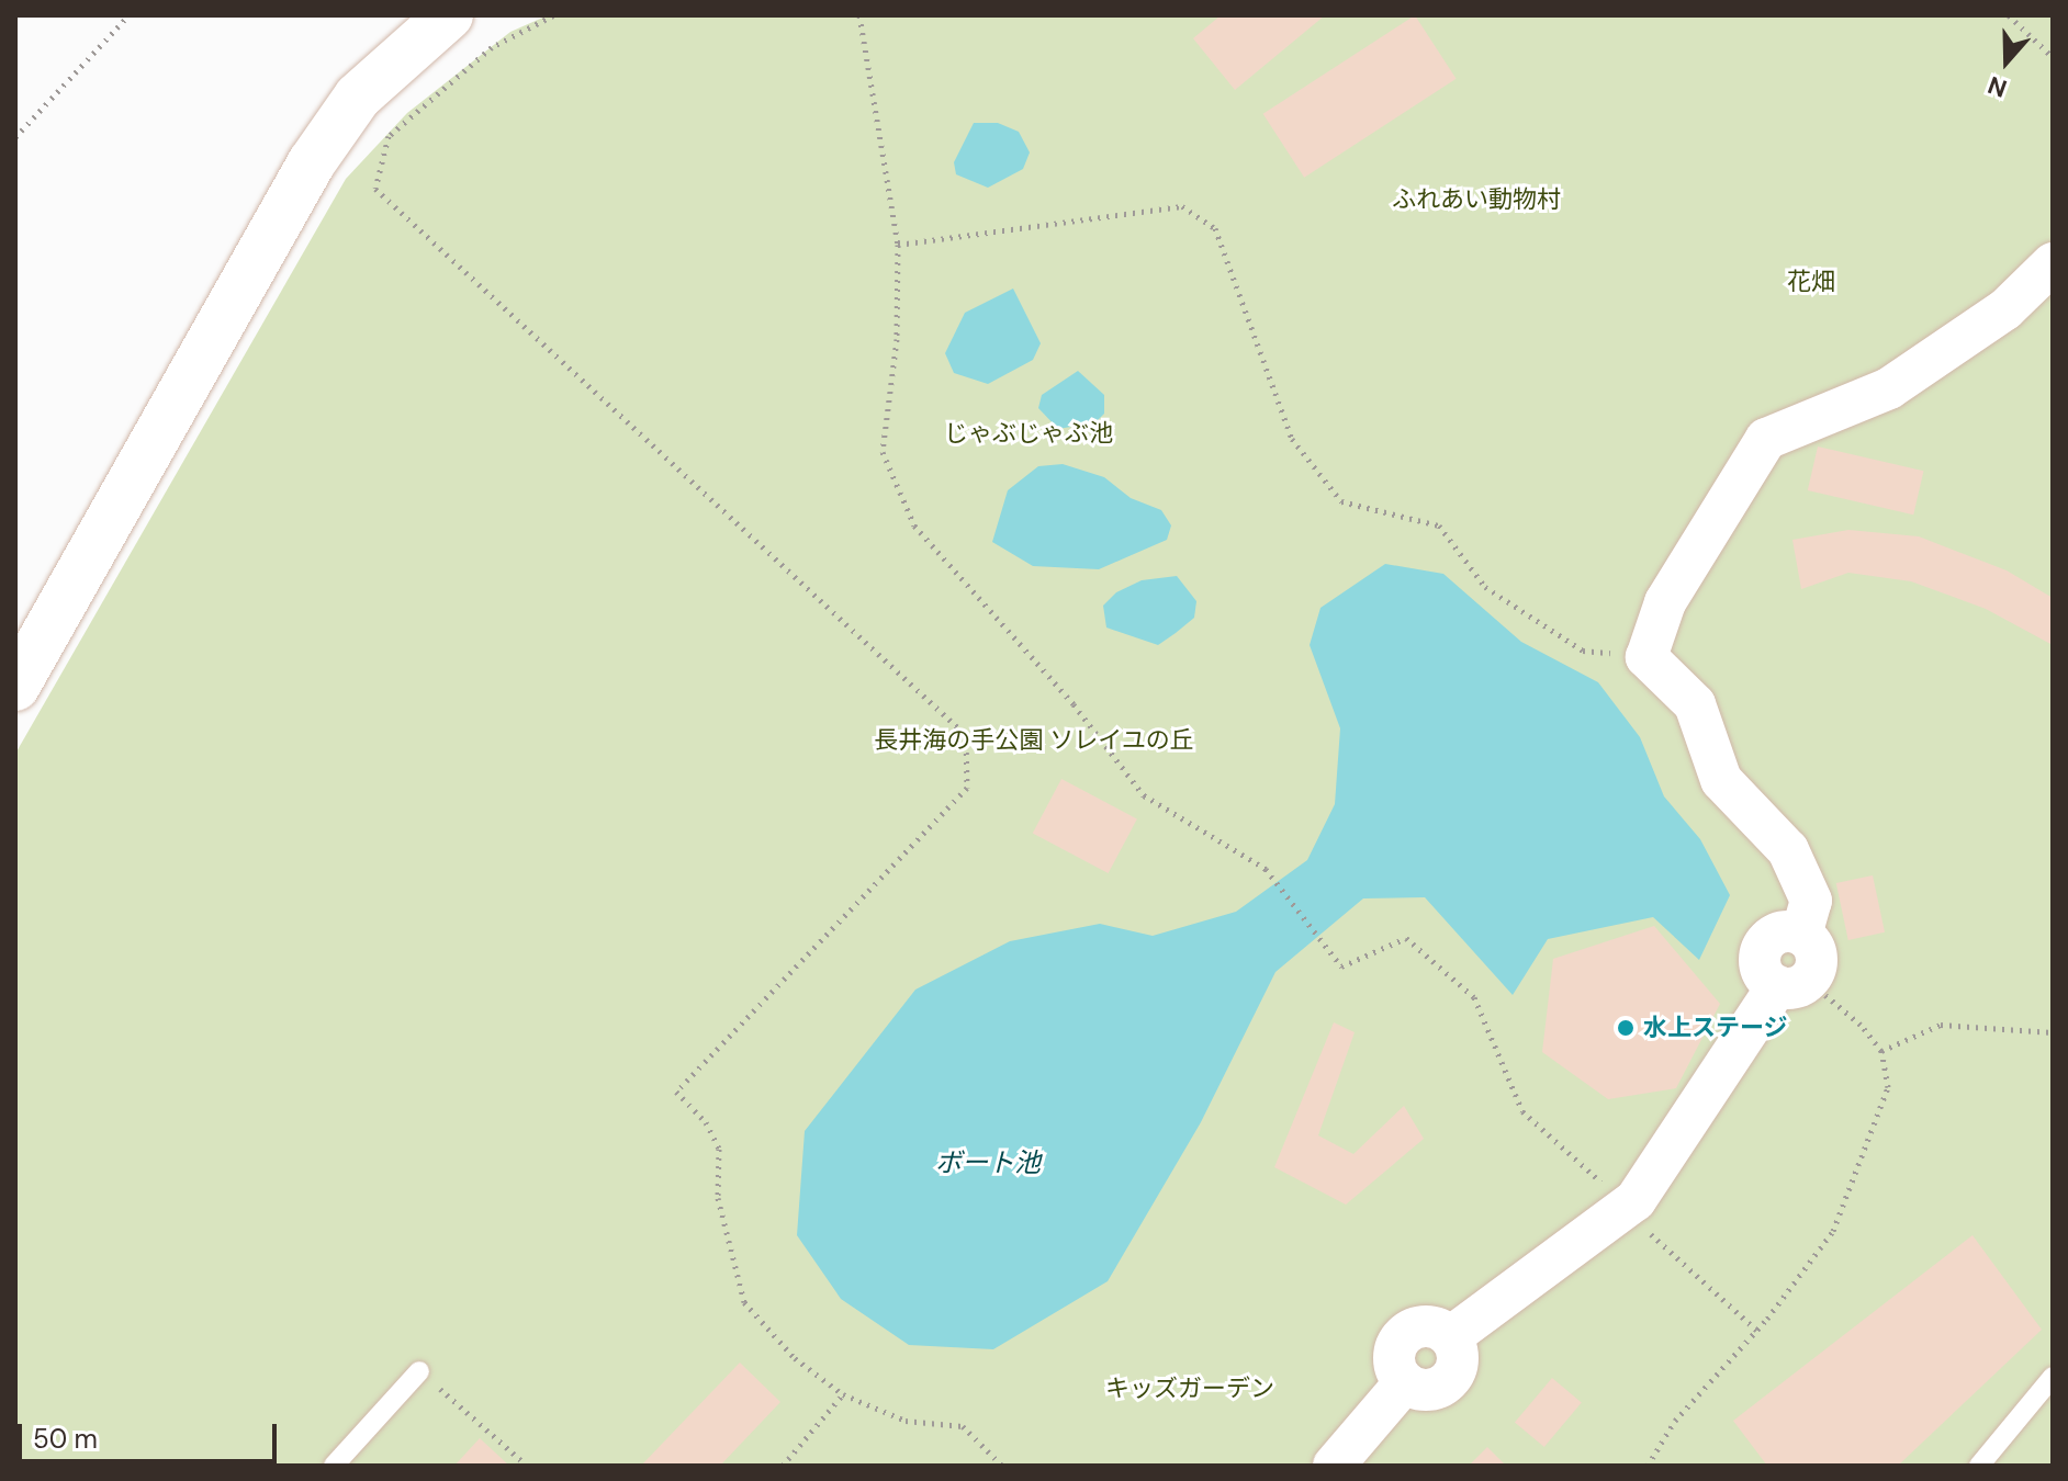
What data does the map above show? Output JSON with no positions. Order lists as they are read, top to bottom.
{
  "water": ["ボート池"],
  "parks": [
    "ふれあい動物村",
    "花畑",
    "じゃぶじゃぶ池",
    "長井海の手公園 ソレイユの丘",
    "キッズガーデン"
  ],
  "places": ["水上ステージ"],
  "scale_bar": "50 m",
  "north": "bottom"
}
